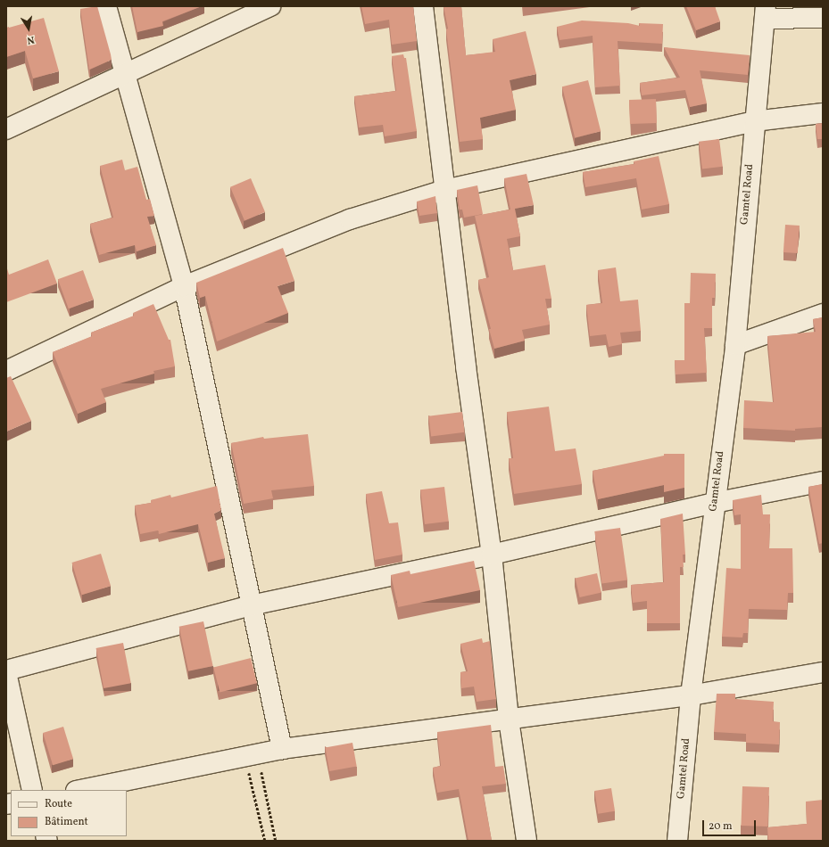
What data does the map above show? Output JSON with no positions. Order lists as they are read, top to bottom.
{
  "streets": {
    "street": ["Gamtel Road"]
  },
  "legend": ["Route", "Bâtiment"],
  "scale_bar": "20 m",
  "north": "bottom"
}
